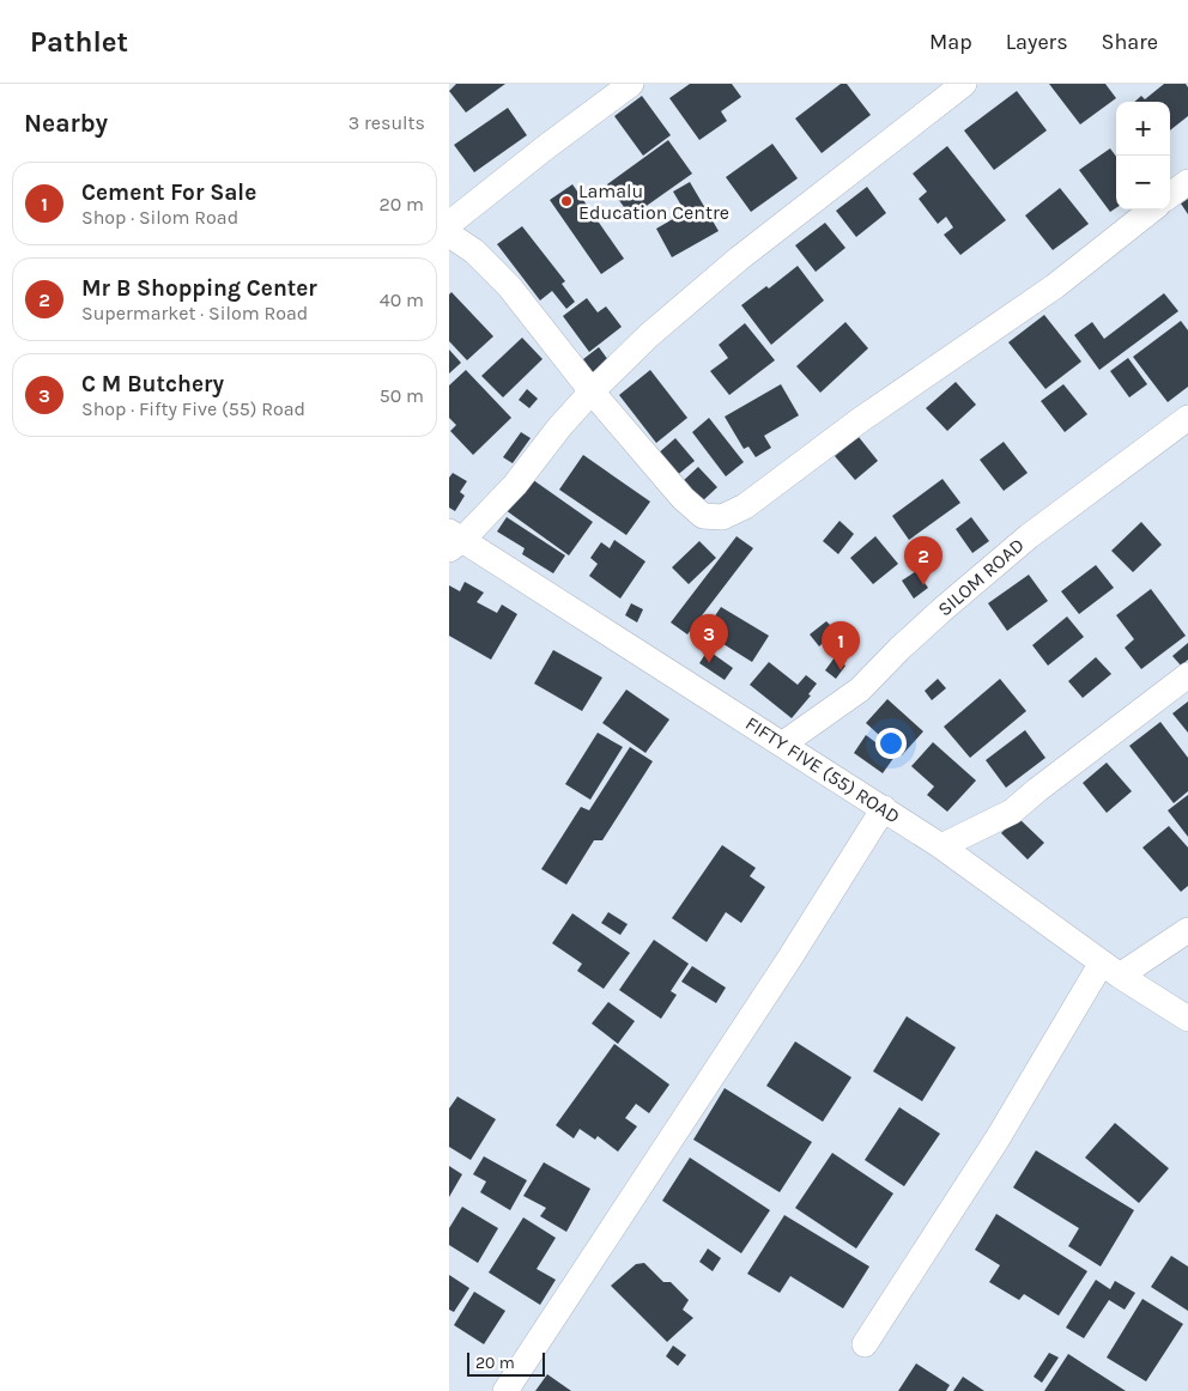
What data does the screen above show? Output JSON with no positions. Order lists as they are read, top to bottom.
{
  "streets": {
    "street": ["SILOM ROAD", "FIFTY FIVE (55) ROAD"]
  },
  "crossings": [
    ["SILOM ROAD", "FIFTY FIVE (55) ROAD"]
  ],
  "places": ["Lamalu Education Centre"],
  "scale_bar": "20 m",
  "page": {
    "header": "Pathlet",
    "nav": ["Map", "Layers", "Share"],
    "heading": ["Nearby", "3 results"],
    "map_buttons": ["+", "−"],
    "list": [
      {
        "mark": "1",
        "name": "Cement For Sale",
        "note": "Shop · Silom Road",
        "value": "20 m"
      },
      {
        "mark": "2",
        "name": "Mr B Shopping Center",
        "note": "Supermarket · Silom Road",
        "value": "40 m"
      },
      {
        "mark": "3",
        "name": "C M Butchery",
        "note": "Shop · Fifty Five (55) Road",
        "value": "50 m"
      }
    ],
    "pins": ["2", "3", "1"],
    "scale": "20 m"
  }
}
